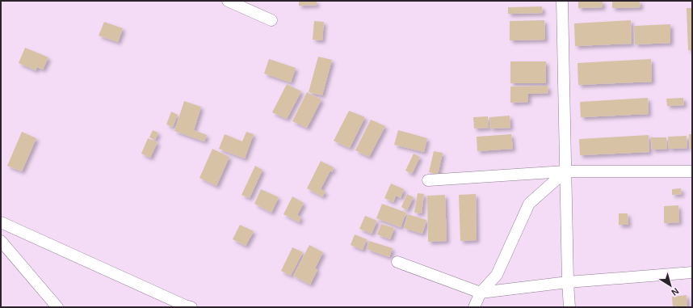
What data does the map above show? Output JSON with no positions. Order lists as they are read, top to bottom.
{
  "north": "bottom right"
}
